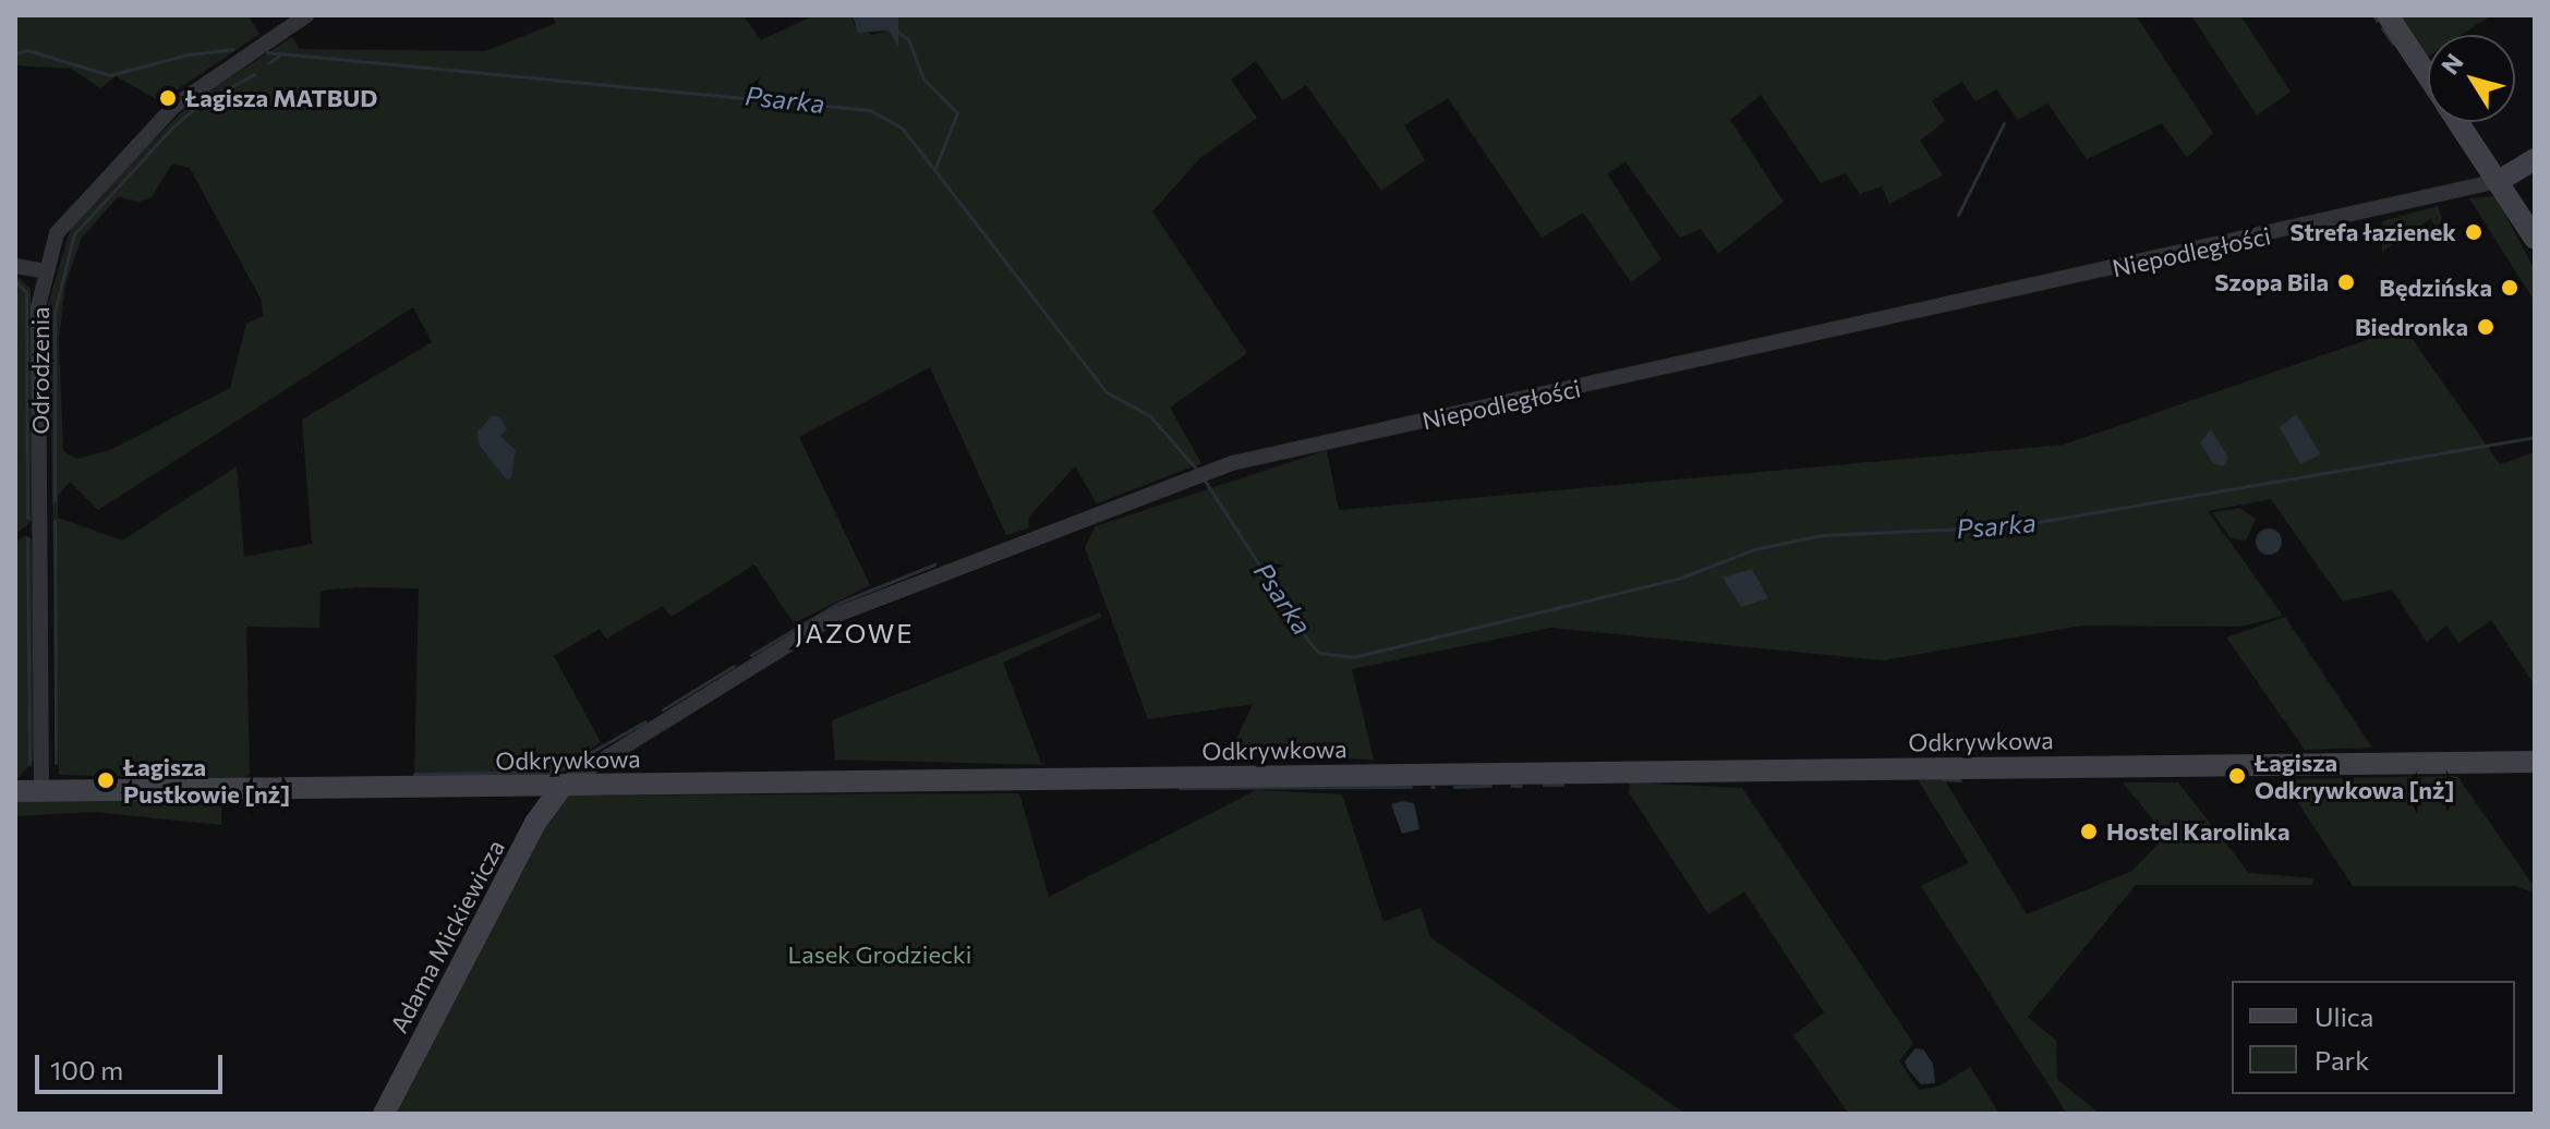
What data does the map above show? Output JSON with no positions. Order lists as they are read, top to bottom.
{
  "streets": {
    "street": [
      "Niepodległości",
      "Odrodzenia",
      "Odkrywkowa",
      "Adama Mickiewicza"
    ]
  },
  "crossings": [
    ["Niepodległości", "Odkrywkowa"],
    ["Niepodległości", "Adama Mickiewicza"],
    ["Odrodzenia", "Odkrywkowa"],
    ["Odkrywkowa", "Adama Mickiewicza"]
  ],
  "districts": ["JAZOWE"],
  "water": ["Psarka"],
  "parks": ["Lasek Grodziecki"],
  "places": [
    "Łagisza MATBUD",
    "Strefa łazienek",
    "Szopa Bila",
    "Będzińska",
    "Biedronka",
    "Łagisza Odkrywkowa [nż]",
    "Łagisza Pustkowie [nż]",
    "Hostel Karolinka"
  ],
  "legend": ["Ulica", "Park"],
  "scale_bar": "100 m",
  "north": "top left"
}
